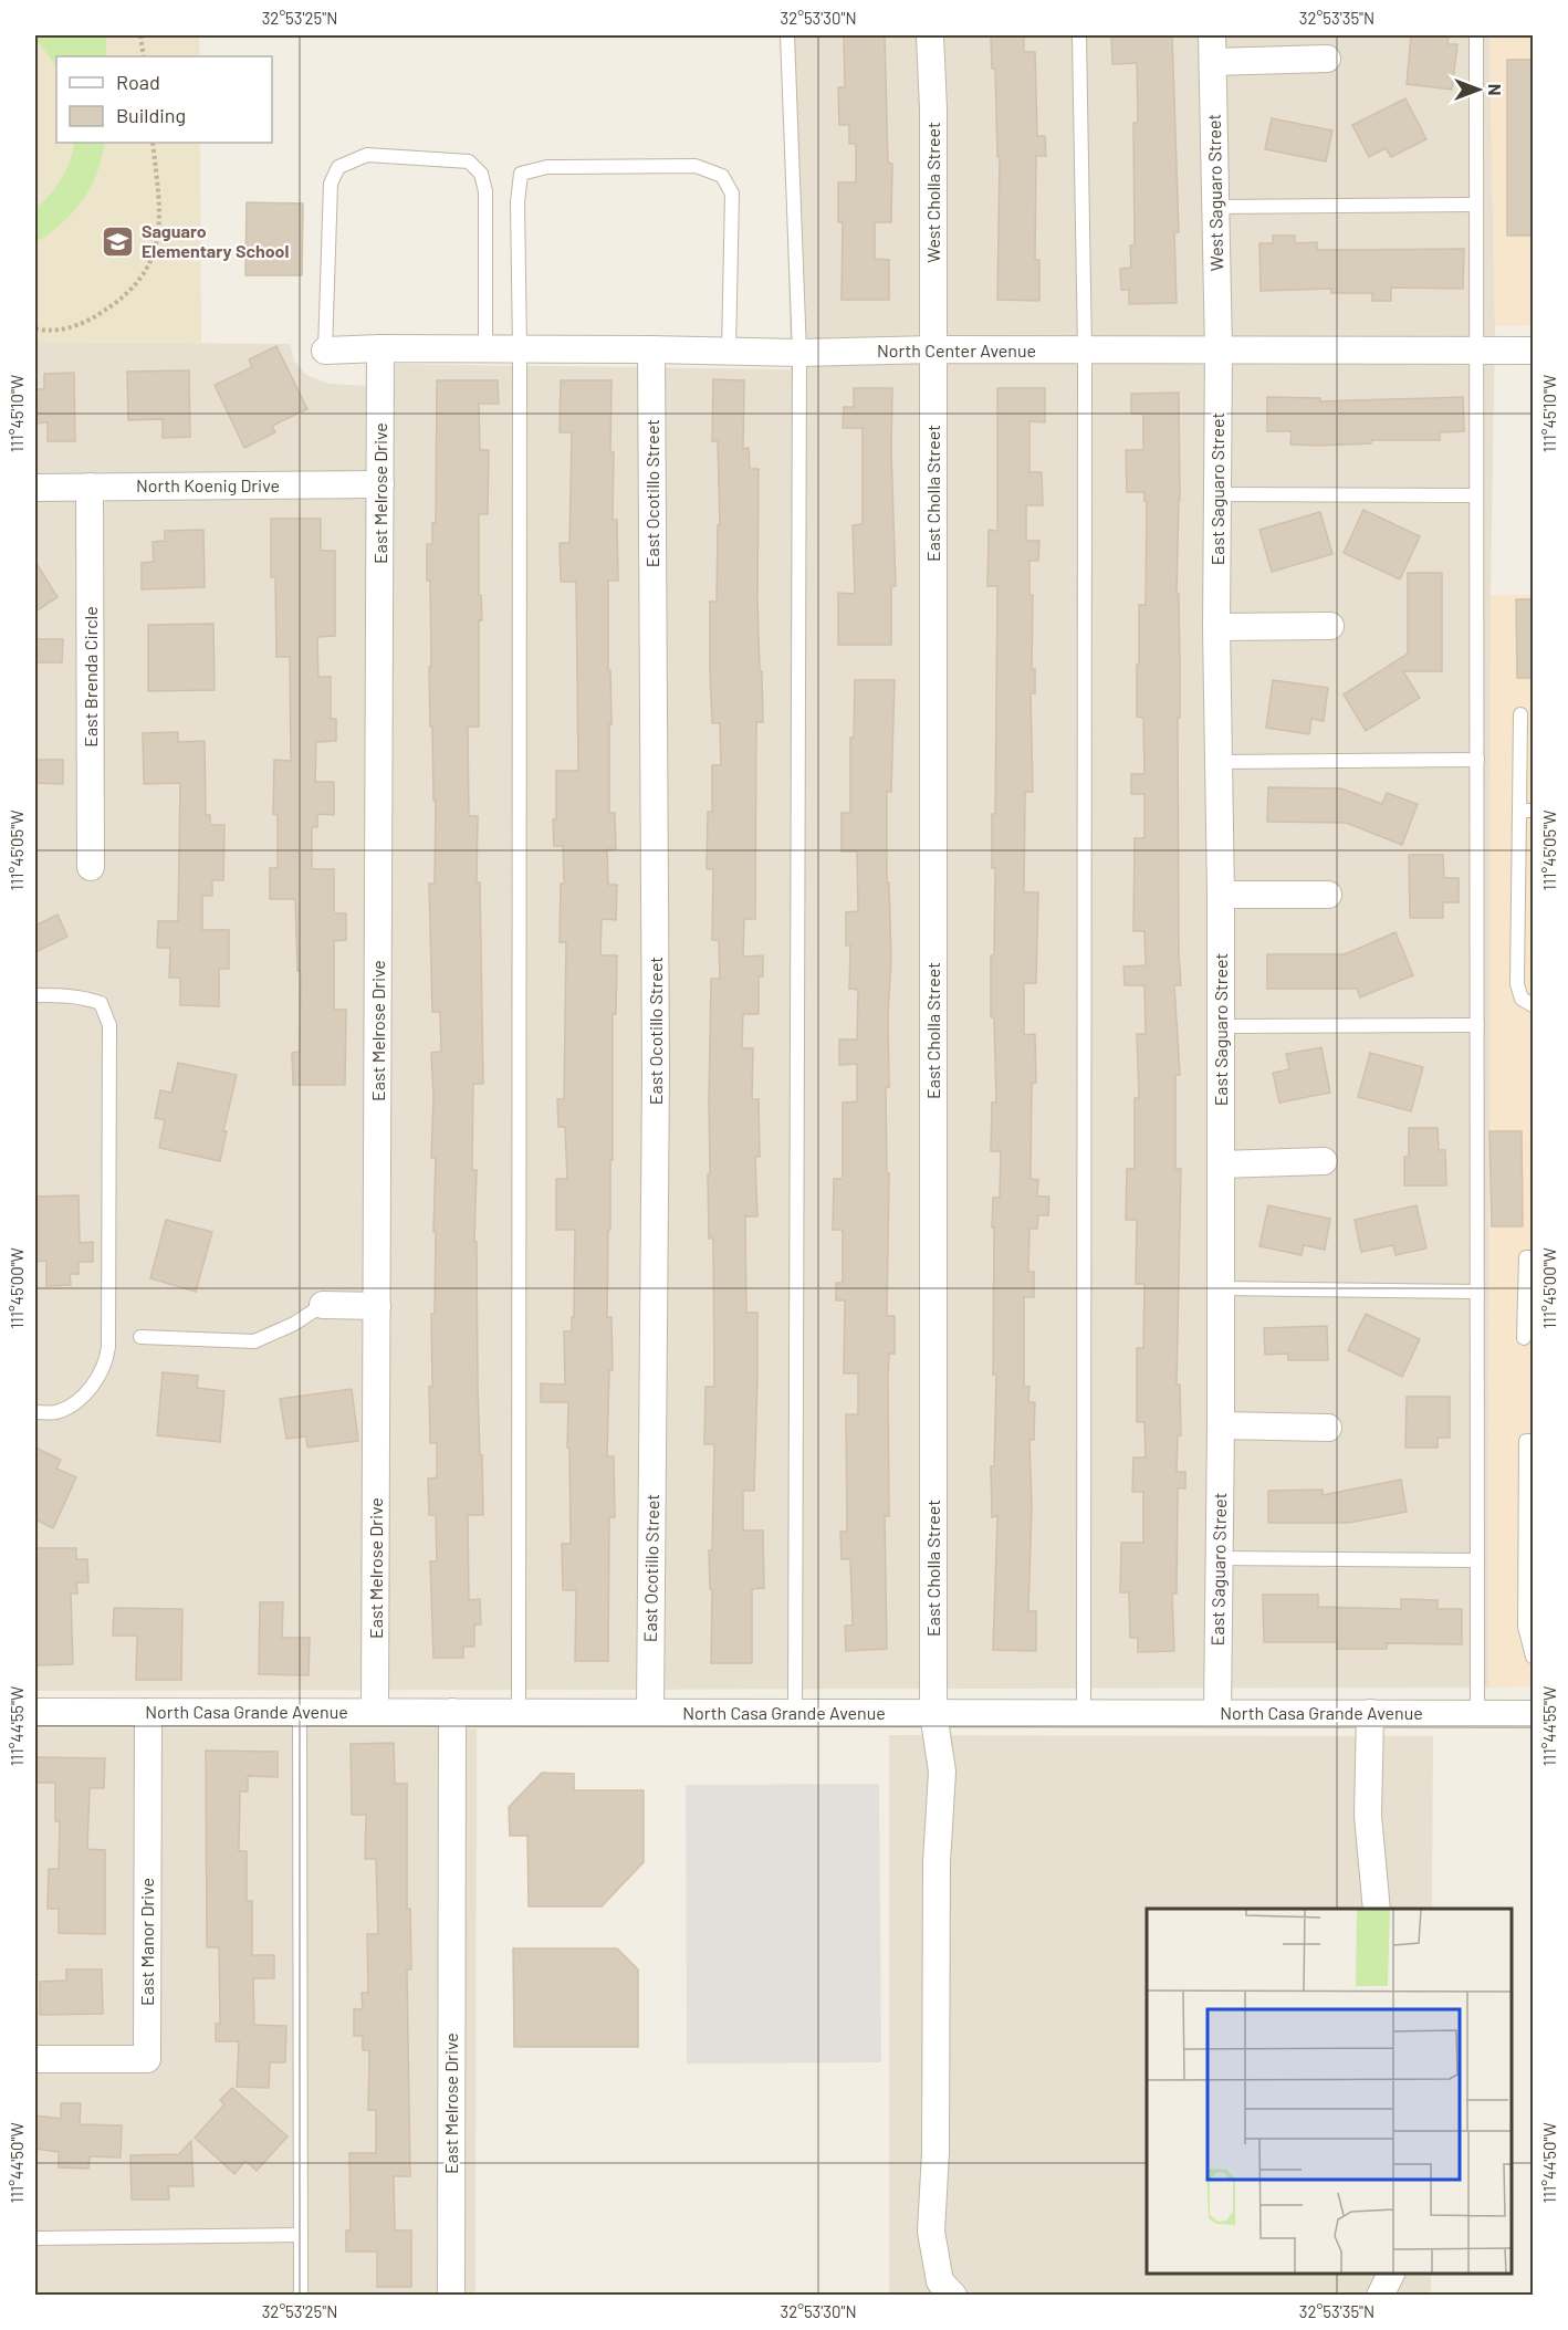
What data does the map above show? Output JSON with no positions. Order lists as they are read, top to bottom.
{
  "streets": {
    "street": [
      "West Cholla Street",
      "West Saguaro Street",
      "North Center Avenue",
      "North Koenig Drive",
      "East Saguaro Street",
      "East Melrose Drive",
      "East Ocotillo Street",
      "East Cholla Street",
      "East Brenda Circle",
      "North Casa Grande Avenue",
      "East Manor Drive"
    ]
  },
  "crossings": [
    ["West Cholla Street", "North Center Avenue"],
    ["West Cholla Street", "East Cholla Street"],
    ["West Saguaro Street", "North Center Avenue"],
    ["West Saguaro Street", "East Saguaro Street"],
    ["North Center Avenue", "East Saguaro Street"],
    ["North Center Avenue", "East Melrose Drive"],
    ["North Center Avenue", "East Ocotillo Street"],
    ["North Center Avenue", "East Cholla Street"],
    ["North Koenig Drive", "East Melrose Drive"],
    ["North Koenig Drive", "East Brenda Circle"],
    ["East Saguaro Street", "North Casa Grande Avenue"],
    ["East Melrose Drive", "North Casa Grande Avenue"],
    ["East Ocotillo Street", "North Casa Grande Avenue"],
    ["East Cholla Street", "North Casa Grande Avenue"],
    ["North Casa Grande Avenue", "East Manor Drive"]
  ],
  "places": {
    "school or university": ["Saguaro Elementary School"]
  },
  "legend": ["Road", "Building"],
  "north": "right",
  "coordinates": [
    "32°53'25\"N",
    "32°53'30\"N",
    "32°53'35\"N",
    "111°45'10\"W",
    "111°45'05\"W",
    "111°45'00\"W",
    "111°44'55\"W",
    "111°44'50\"W"
  ]
}
